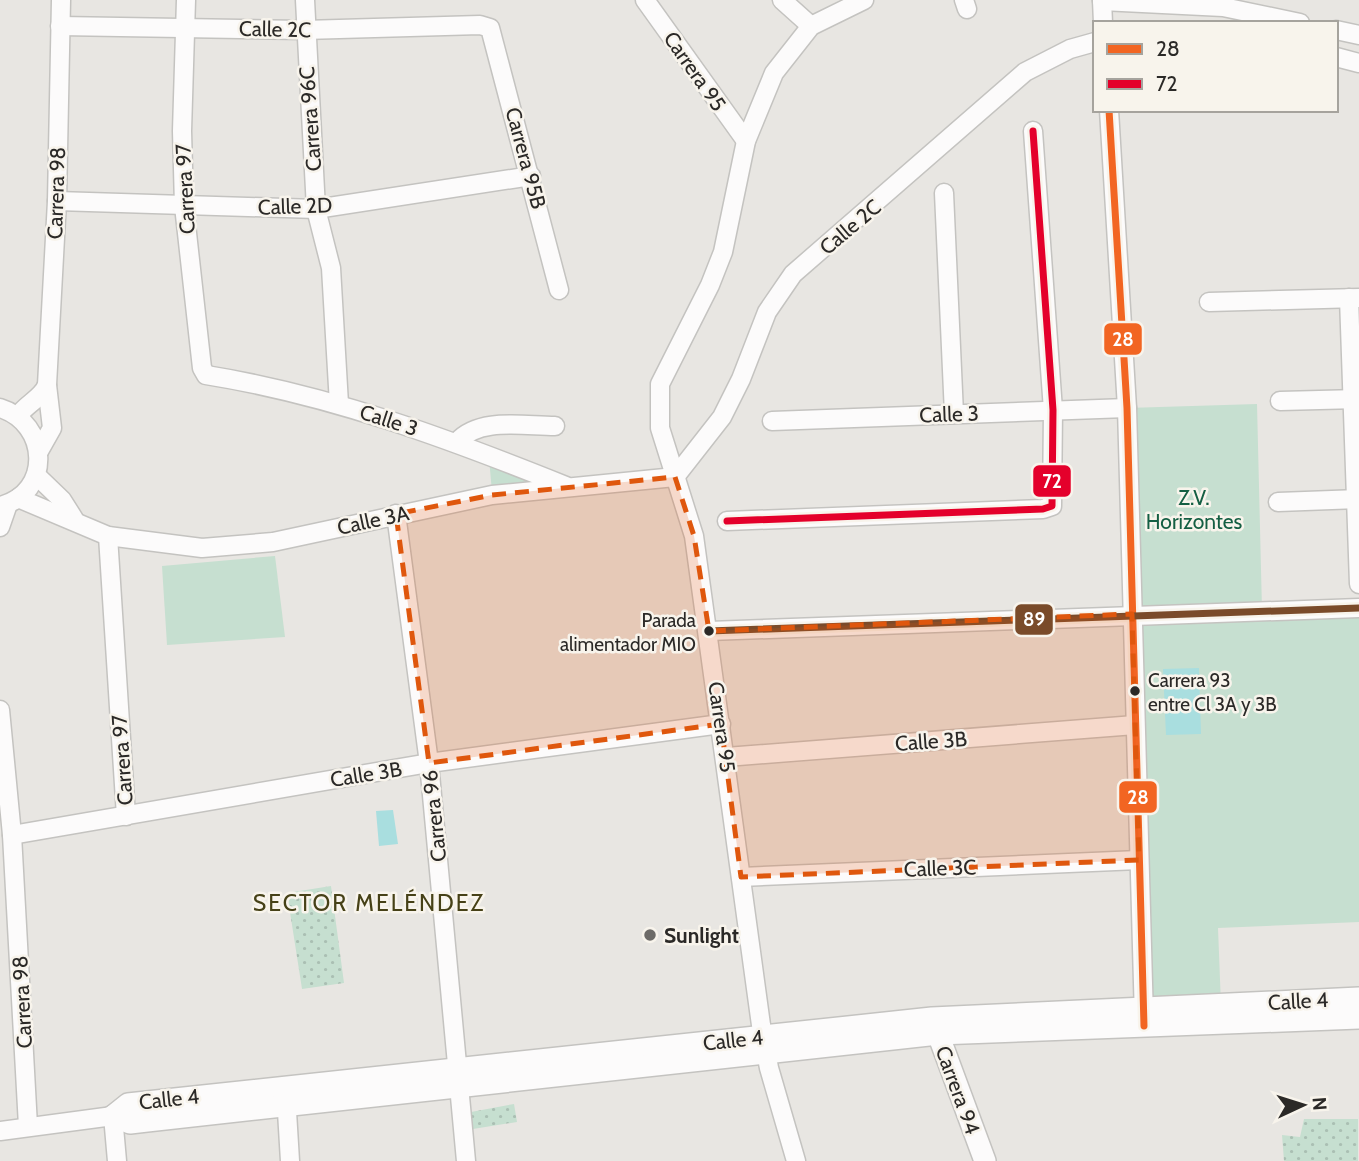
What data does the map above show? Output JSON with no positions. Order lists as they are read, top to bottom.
{
  "streets": {
    "street": [
      "Calle 2C",
      "Carrera 95",
      "Carrera 96C",
      "Carrera 95B",
      "Carrera 97",
      "Carrera 98",
      "Calle 2D",
      "Calle 3",
      "Calle 3A",
      "Calle 3B",
      "Carrera 96",
      "Calle 3C",
      "Calle 4",
      "Carrera 94"
    ]
  },
  "crossings": [
    ["Calle 2C", "Carrera 95"],
    ["Calle 2C", "Carrera 96C"],
    ["Calle 2C", "Carrera 95B"],
    ["Calle 2C", "Carrera 97"],
    ["Calle 2C", "Carrera 98"],
    ["Calle 2C", "Calle 3A"],
    ["Carrera 95", "Calle 3A"],
    ["Carrera 95", "Calle 3B"],
    ["Carrera 95", "Calle 3C"],
    ["Carrera 95", "Calle 4"],
    ["Carrera 96C", "Calle 2D"],
    ["Carrera 96C", "Calle 3"],
    ["Carrera 95B", "Calle 2D"],
    ["Carrera 97", "Calle 2D"],
    ["Carrera 97", "Calle 3"],
    ["Carrera 97", "Calle 3A"],
    ["Carrera 97", "Calle 3B"],
    ["Carrera 98", "Calle 2D"],
    ["Carrera 98", "Calle 3A"],
    ["Carrera 98", "Calle 3B"],
    ["Carrera 98", "Calle 4"],
    ["Calle 3", "Calle 3A"],
    ["Calle 3A", "Carrera 96"],
    ["Calle 3B", "Carrera 96"],
    ["Carrera 96", "Calle 4"],
    ["Calle 4", "Carrera 94"]
  ],
  "districts": ["SECTOR MELÉNDEZ"],
  "parks": ["Z.V. Horizontes"],
  "places": ["Parada alimentador MIO", "Carrera 93 entre Cl 3A y 3B", "Sunlight"],
  "lines": ["transit line 28", "transit line 72", "transit line 89"],
  "legend": ["28", "72"],
  "north": "right"
}
